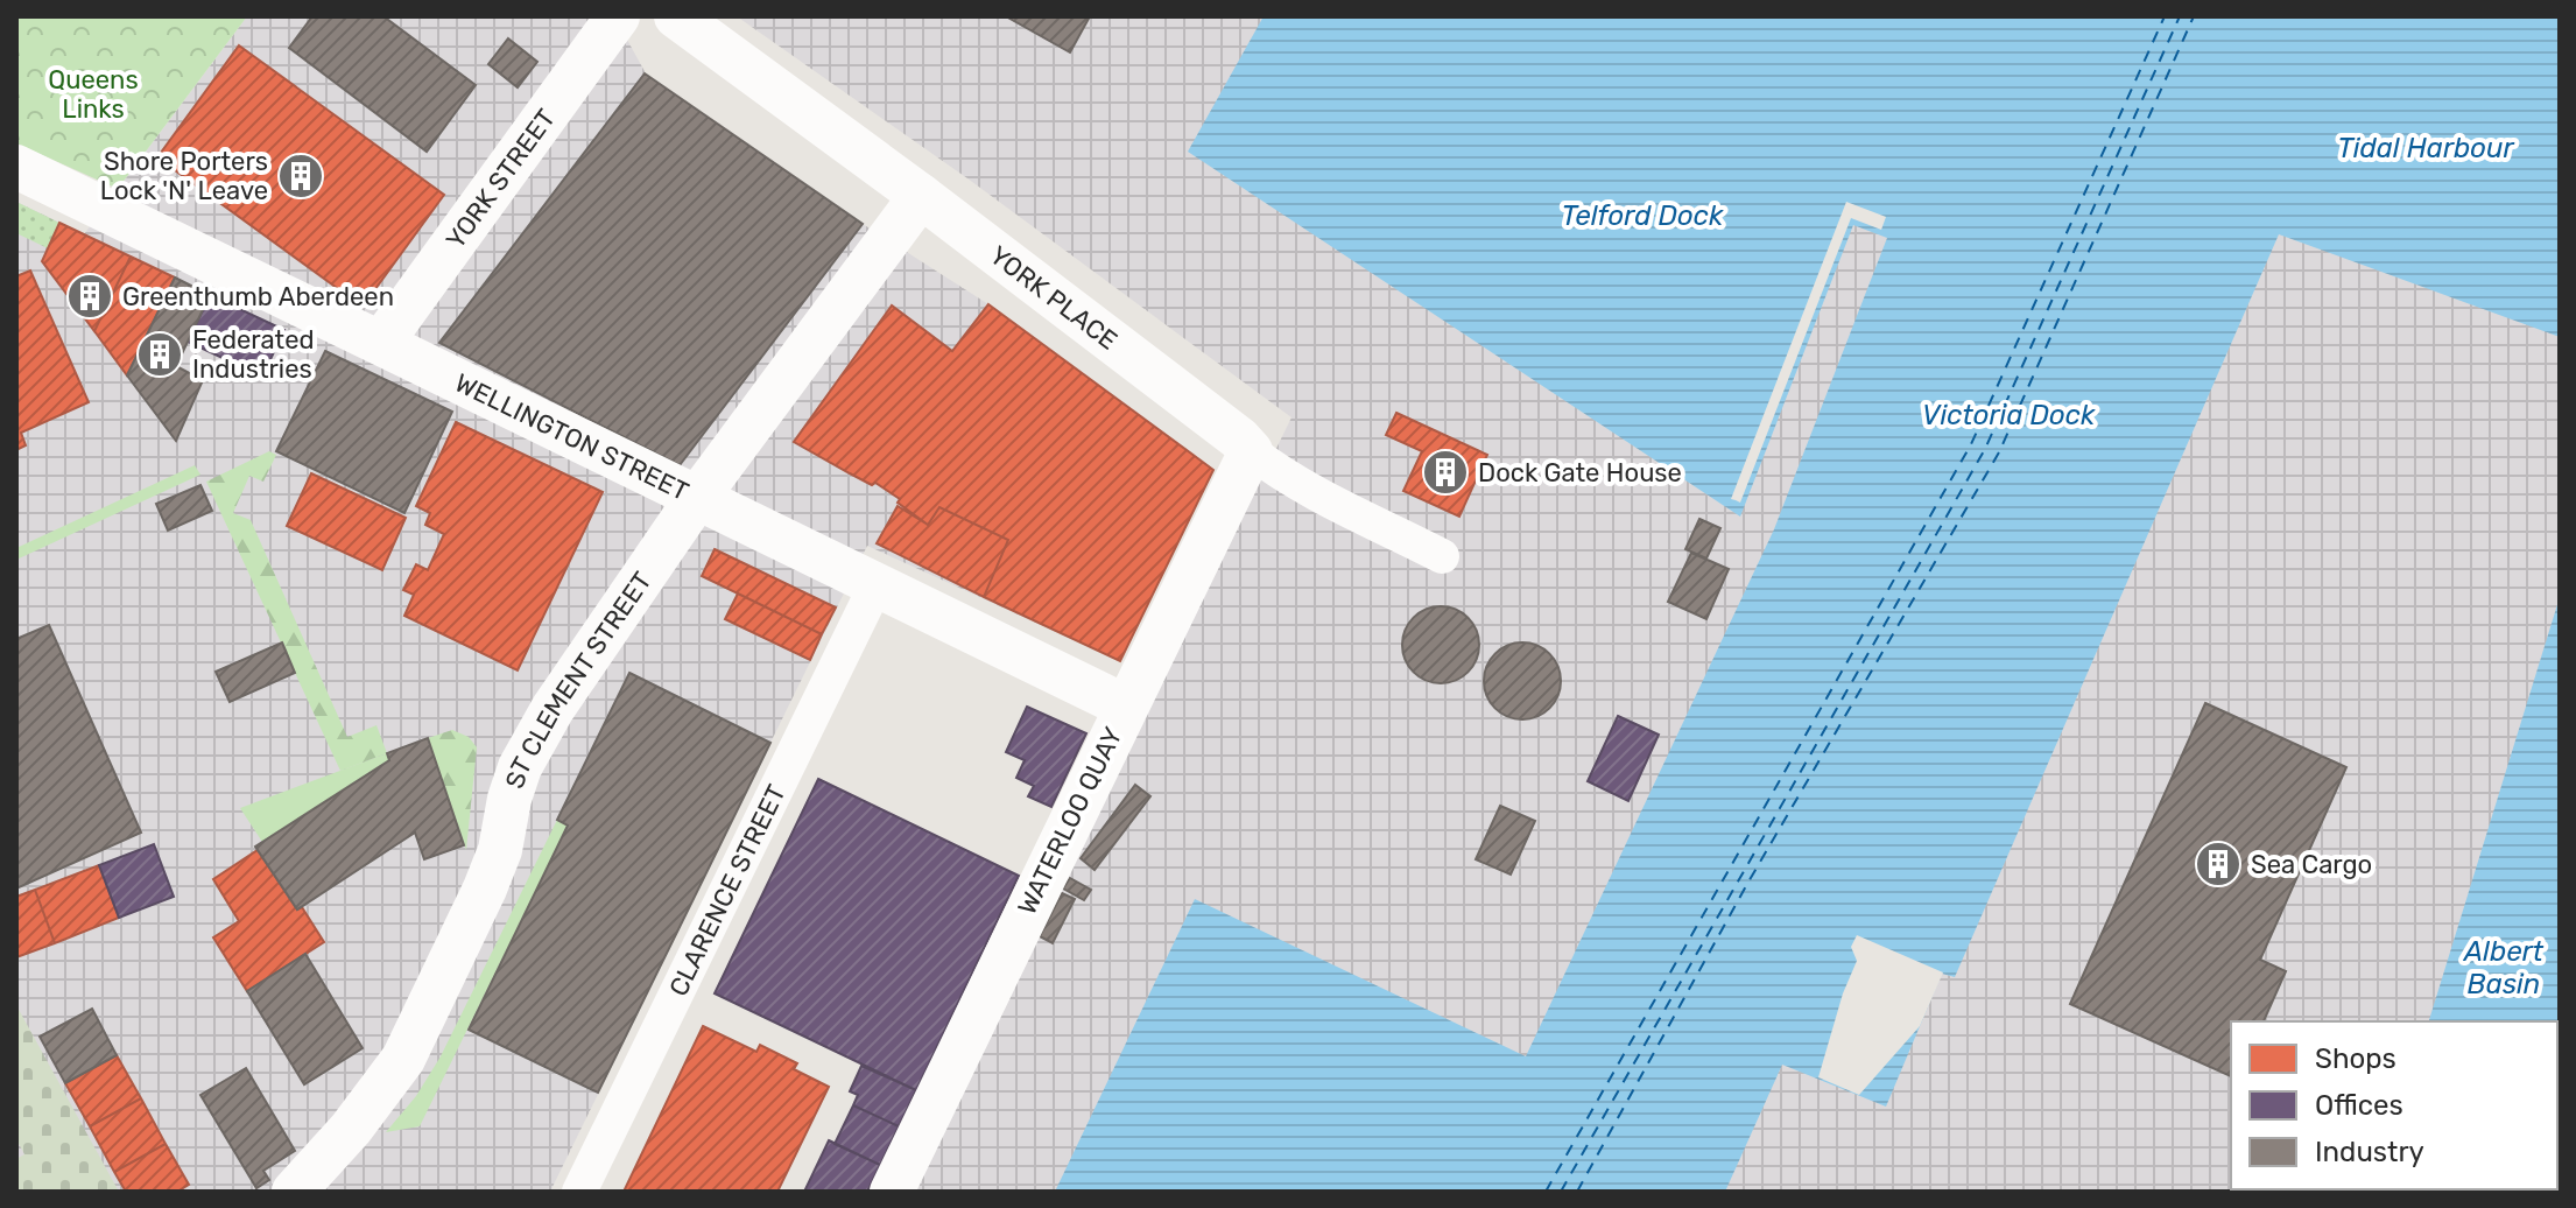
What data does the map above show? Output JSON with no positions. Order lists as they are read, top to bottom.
{
  "streets": {
    "street": [
      "YORK STREET",
      "YORK PLACE",
      "WELLINGTON STREET",
      "ST CLEMENT STREET",
      "WATERLOO QUAY",
      "CLARENCE STREET"
    ]
  },
  "crossings": [
    ["YORK STREET", "WELLINGTON STREET"],
    ["YORK PLACE", "ST CLEMENT STREET"],
    ["YORK PLACE", "WATERLOO QUAY"],
    ["WELLINGTON STREET", "ST CLEMENT STREET"],
    ["WELLINGTON STREET", "WATERLOO QUAY"],
    ["WELLINGTON STREET", "CLARENCE STREET"]
  ],
  "water": [
    "Tidal Harbour",
    "Telford Dock",
    "Victoria Dock",
    "Albert Basin"
  ],
  "parks": ["Queens Links"],
  "places": {
    "building": [
      "Shore Porters Lock 'N' Leave",
      "Greenthumb Aberdeen",
      "Federated Industries",
      "Dock Gate House",
      "Sea Cargo"
    ]
  },
  "legend": ["Shops", "Offices", "Industry"]
}
